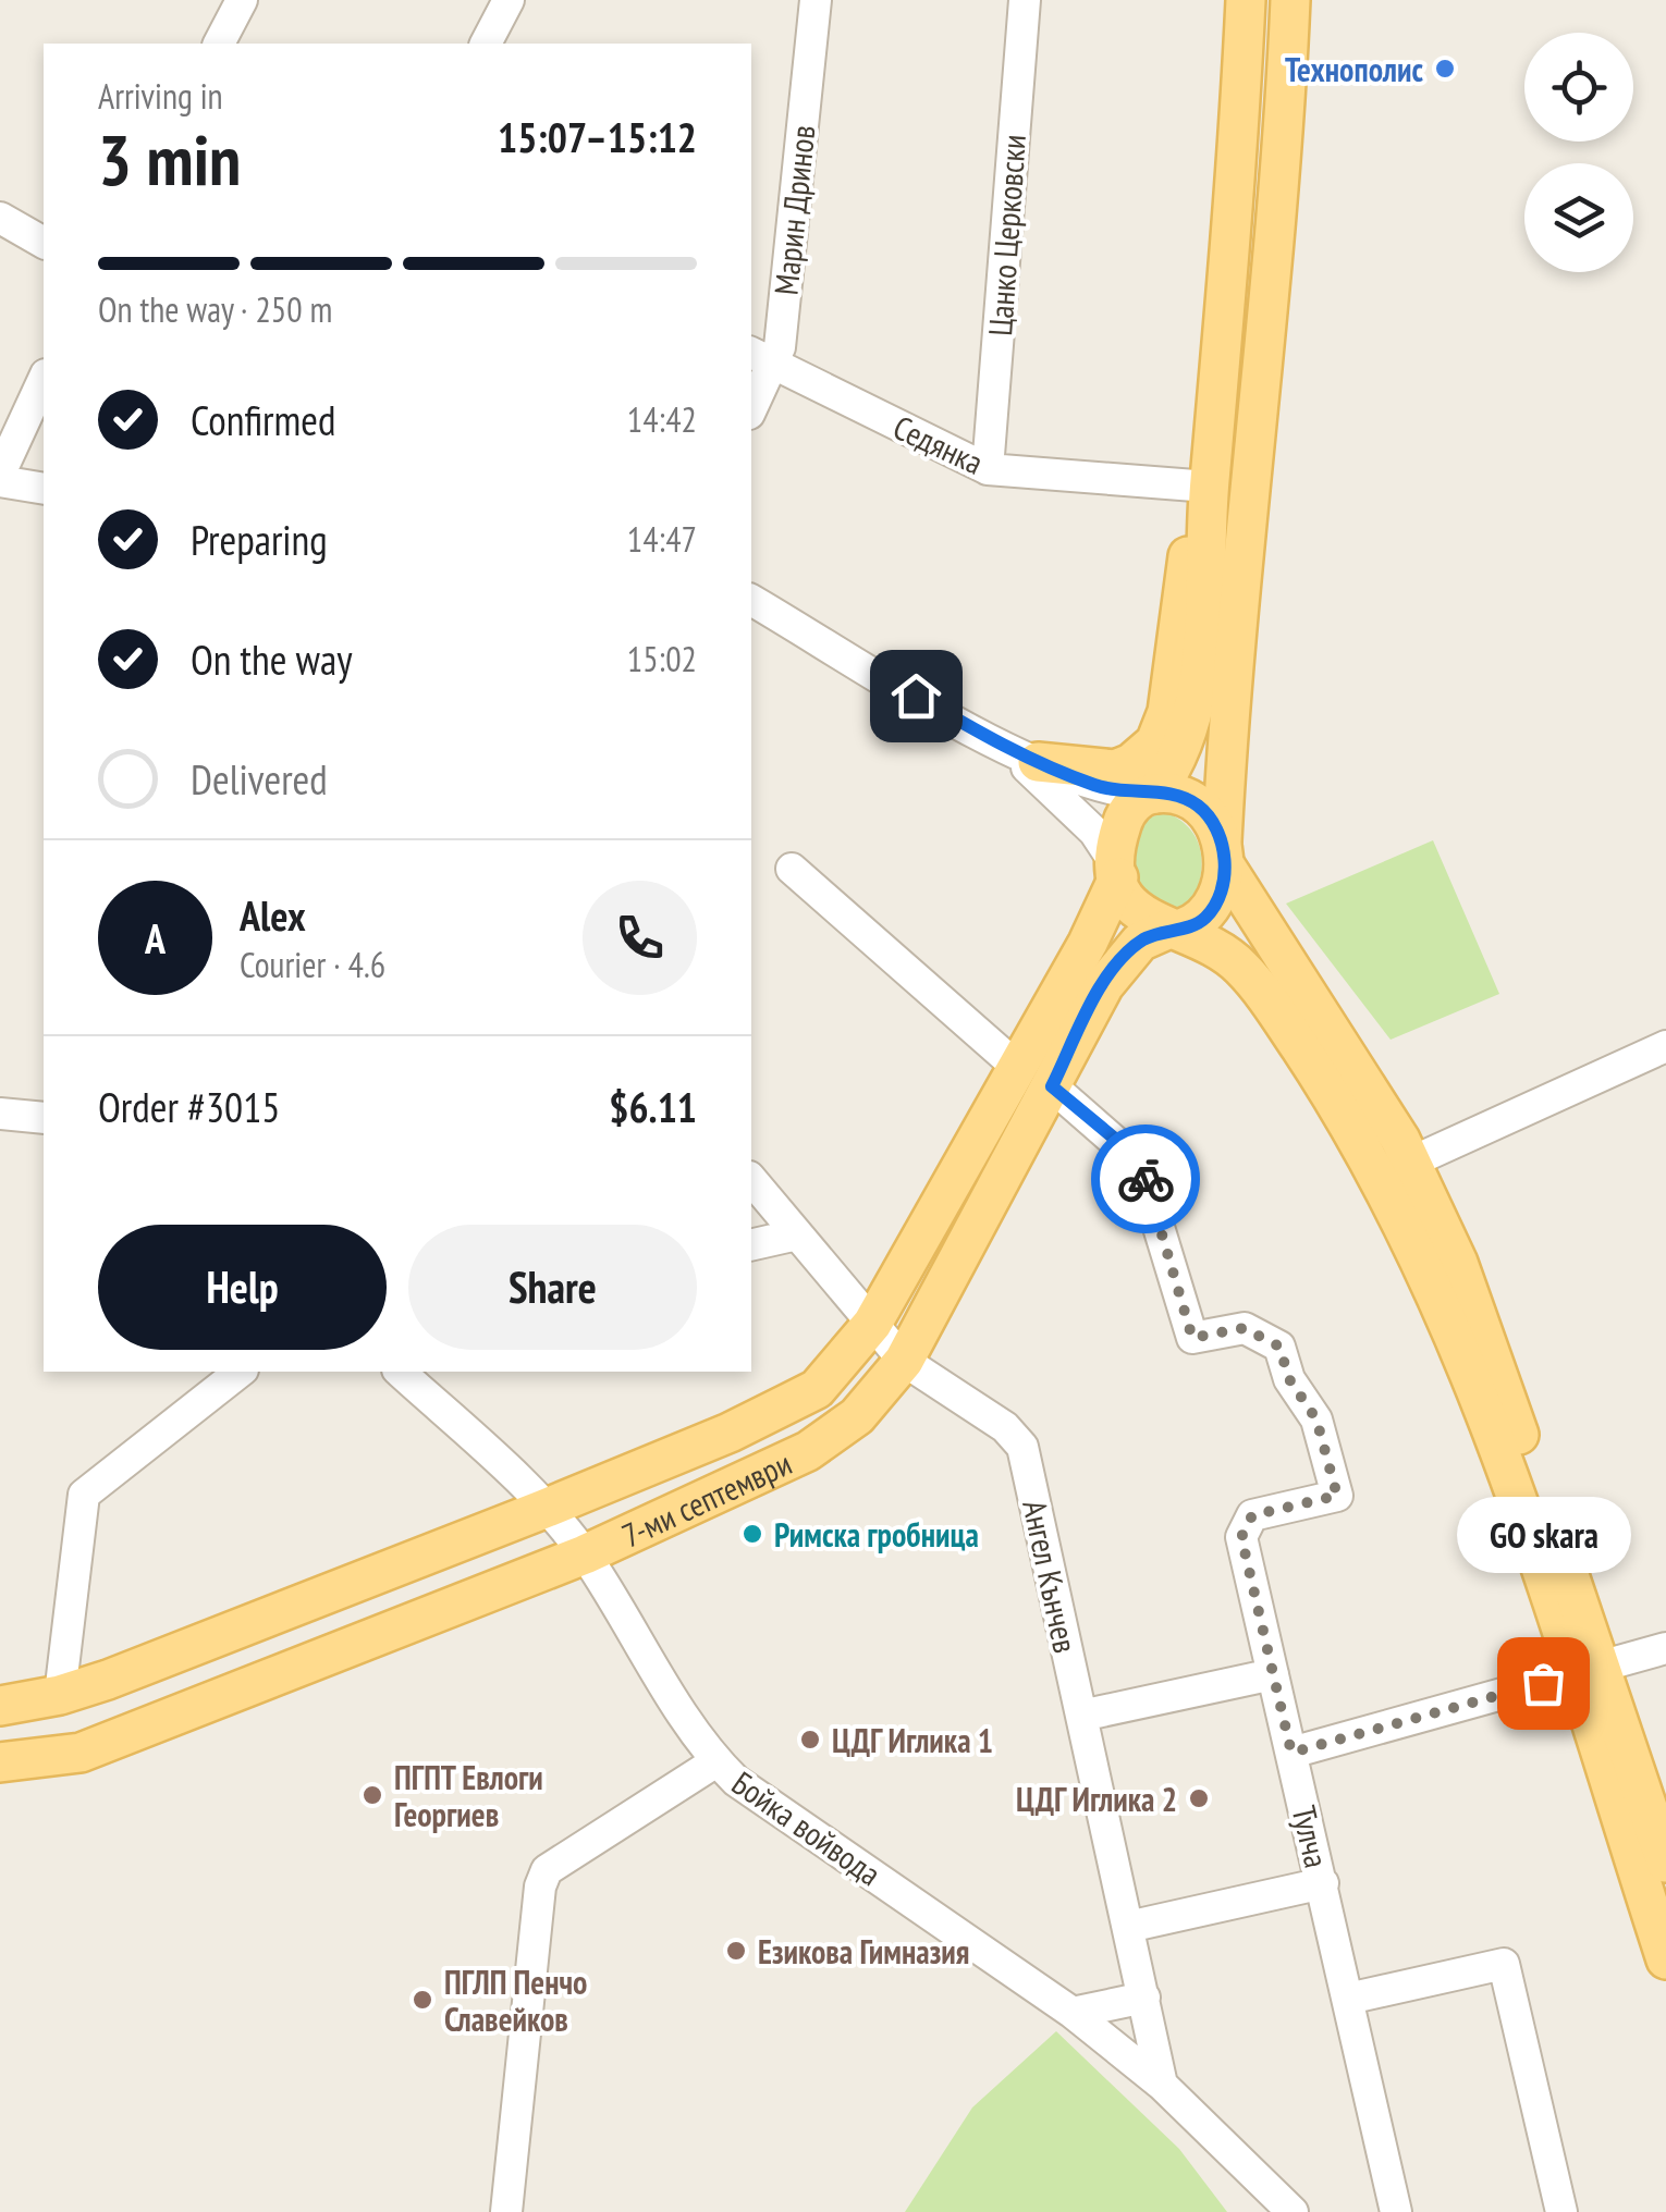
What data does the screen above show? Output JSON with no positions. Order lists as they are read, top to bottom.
{
  "streets": {
    "main road": ["7-ми септември"],
    "street": [
      "Марин Дринов",
      "Цанко Церковски",
      "Седянка",
      "Ангел Кънчев",
      "Бойка войвода",
      "Тулча"
    ]
  },
  "crossings": [
    ["Марин Дринов", "Седянка"],
    ["Цанко Церковски", "Седянка"],
    ["7-ми септември", "Ангел Кънчев"],
    ["7-ми септември", "Бойка войвода"],
    ["7-ми септември", "Тулча"],
    ["Ангел Кънчев", "Бойка войвода"]
  ],
  "places": [
    "Технополис",
    "Римска гробница",
    "GO skara",
    "ЦДГ Иглика 1",
    "ПГПТ Евлоги Георгиев",
    "ЦДГ Иглика 2",
    "Езикова Гимназия",
    "ПГЛП Пенчо Славейков"
  ],
  "page": {
    "heading": ["3 min", "Arriving in", "15:07–15:12"],
    "panel": [
      "Alex",
      "Courier · 4.6",
      "Order #3015",
      "$6.11"
    ],
    "bar": "On the way · 250 m",
    "list": [
      ["Confirmed", "14:42"],
      ["Preparing", "14:47"],
      ["On the way", "15:02"],
      "Delivered"
    ],
    "round": "A",
    "buttons": ["Help", "Share"],
    "bubble": "GO skara"
  }
}
